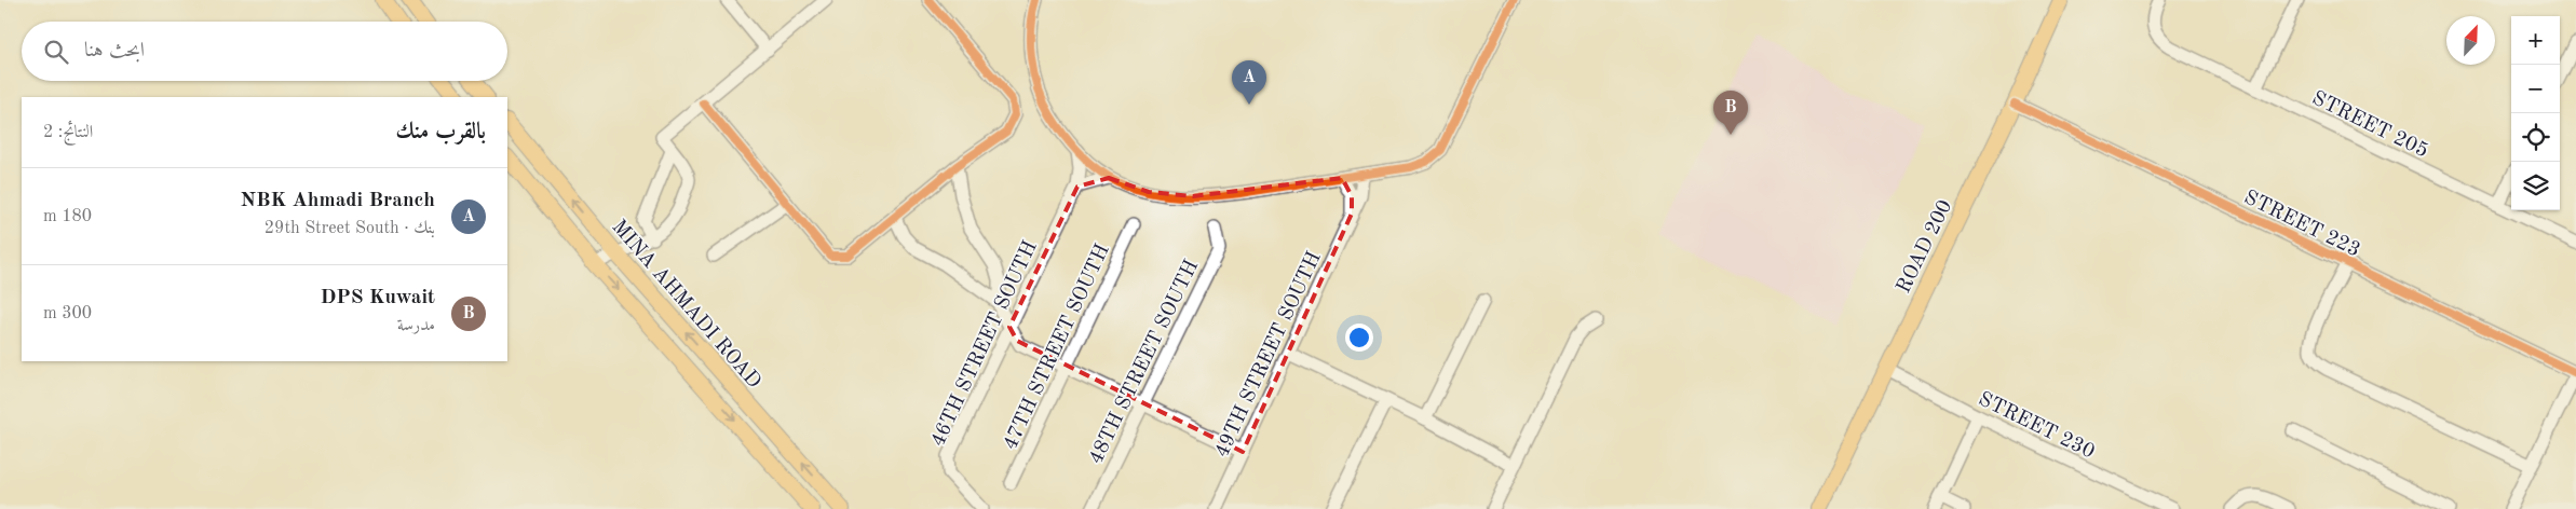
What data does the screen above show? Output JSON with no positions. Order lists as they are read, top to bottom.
{
  "streets": {
    "main road": ["ROAD 200", "MINA AHMADI ROAD"],
    "street": [
      "STREET 205",
      "STREET 223",
      "46TH STREET SOUTH",
      "47TH STREET SOUTH",
      "49TH STREET SOUTH",
      "48TH STREET SOUTH",
      "STREET 230"
    ]
  },
  "crossings": [
    ["STREET 223", "ROAD 200"],
    ["ROAD 200", "STREET 230"]
  ],
  "north": "top right",
  "page": {
    "map_buttons": ["+", "−"],
    "search": "ابحث هنا",
    "pins": ["A", "B"],
    "heading": ["بالقرب منك", "النتائج: 2"],
    "list": [
      {
        "mark": "A",
        "name": "NBK Ahmadi Branch",
        "note": "بنك · 29th Street South",
        "value": "180 m"
      },
      {
        "mark": "B",
        "name": "DPS Kuwait",
        "note": "مدرسة",
        "value": "300 m"
      }
    ]
  }
}
